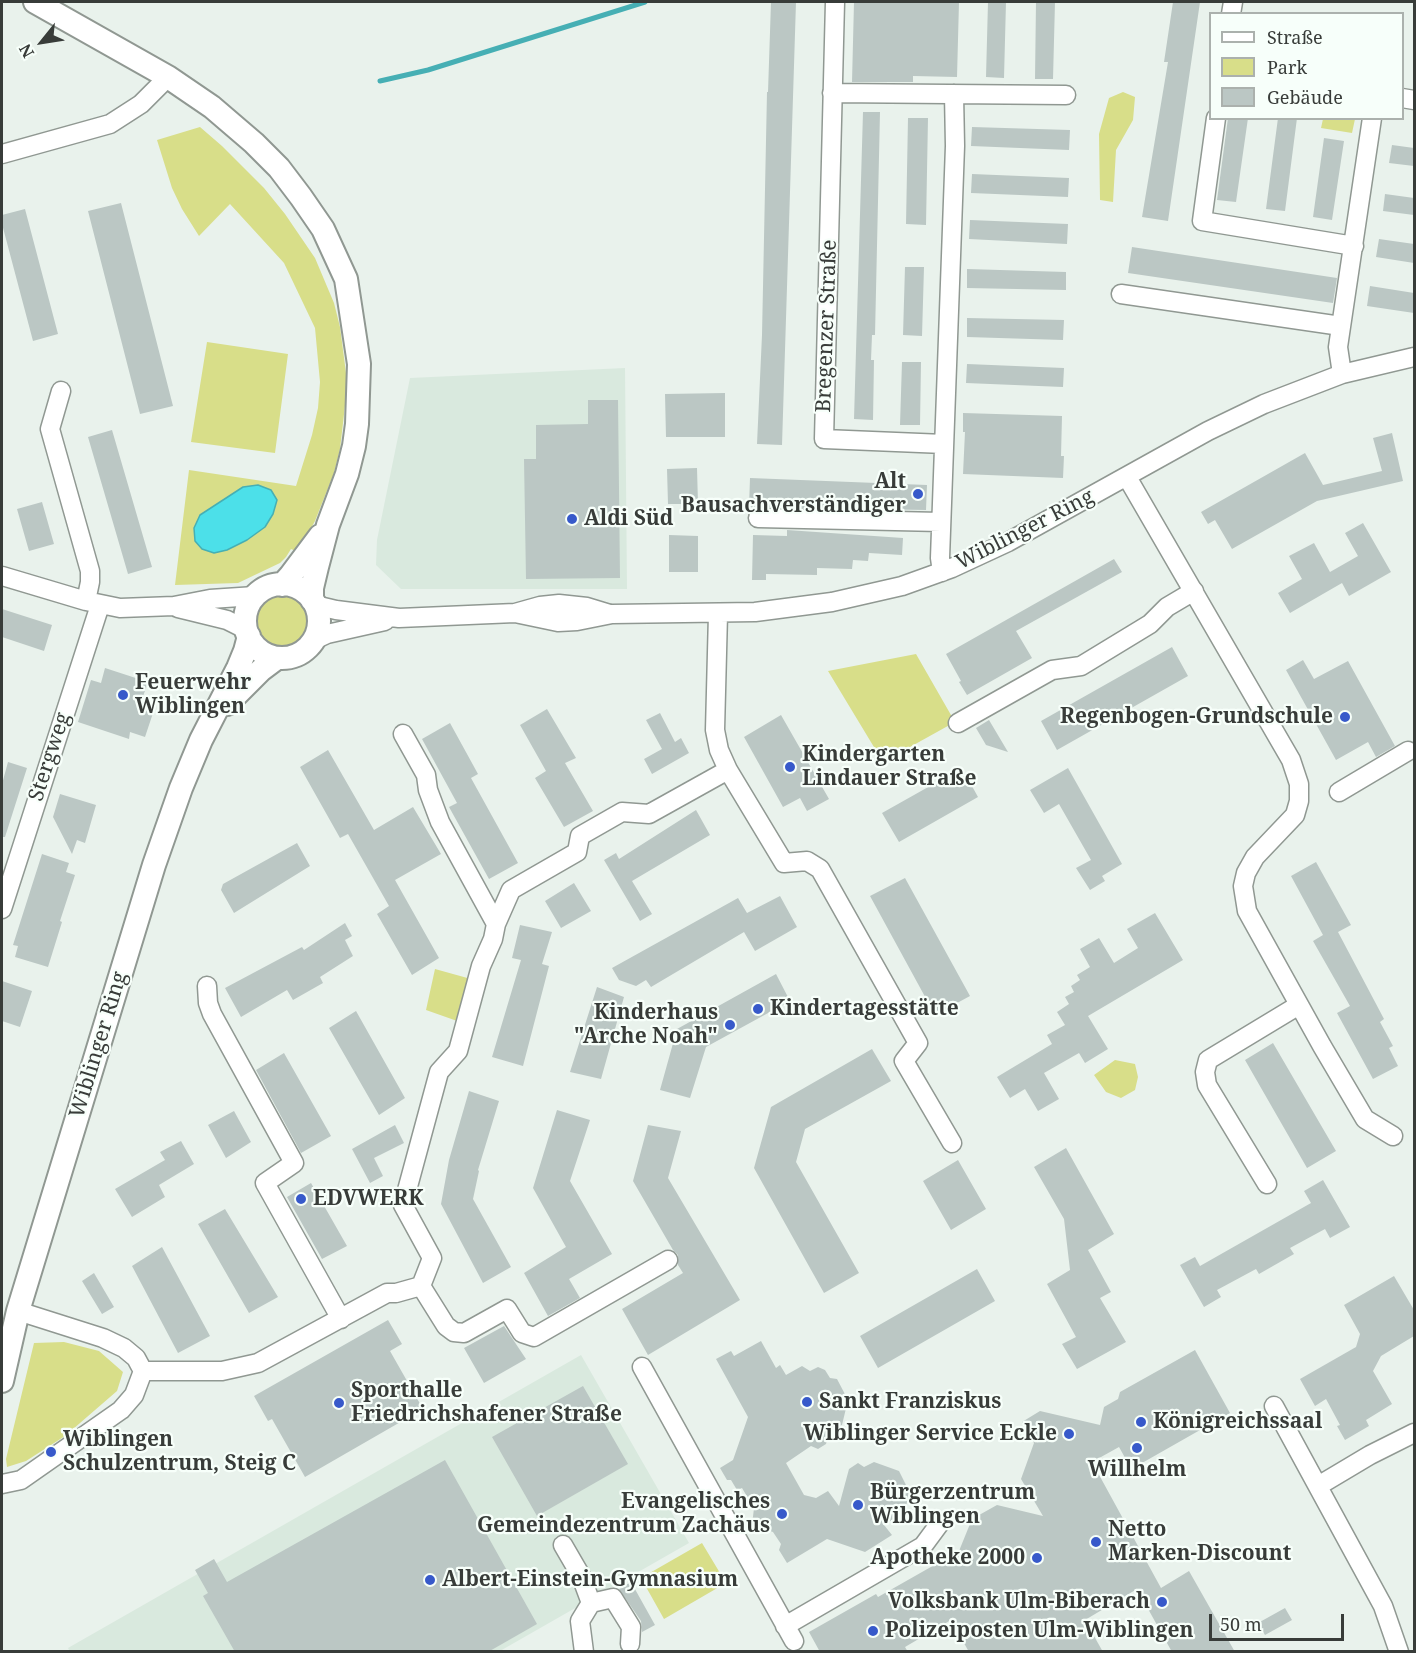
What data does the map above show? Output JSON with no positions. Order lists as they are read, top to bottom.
{
  "streets": {
    "main road": ["Wiblinger Ring"],
    "street": ["Bregenzer Straße", "Stergweg"]
  },
  "places": [
    "Alt Bausachverständiger",
    "Aldi Süd",
    "Feuerwehr Wiblingen",
    "Regenbogen-Grundschule",
    "Kindergarten Lindauer Straße",
    "Kindertagesstätte",
    "Kinderhaus \"Arche Noah\"",
    "EDVWERK",
    "Sankt Franziskus",
    "Sporthalle Friedrichshafener Straße",
    "Königreichssaal",
    "Wiblinger Service Eckle",
    "Willhelm",
    "Wiblingen Schulzentrum, Steig C",
    "Bürgerzentrum Wiblingen",
    "Evangelisches Gemeindezentrum Zachäus",
    "Netto Marken-Discount",
    "Apotheke 2000",
    "Albert-Einstein-Gymnasium",
    "Volksbank Ulm-Biberach",
    "Polizeiposten Ulm-Wiblingen"
  ],
  "legend": ["Straße", "Park", "Gebäude"],
  "scale_bar": "50 m",
  "north": "bottom left"
}
